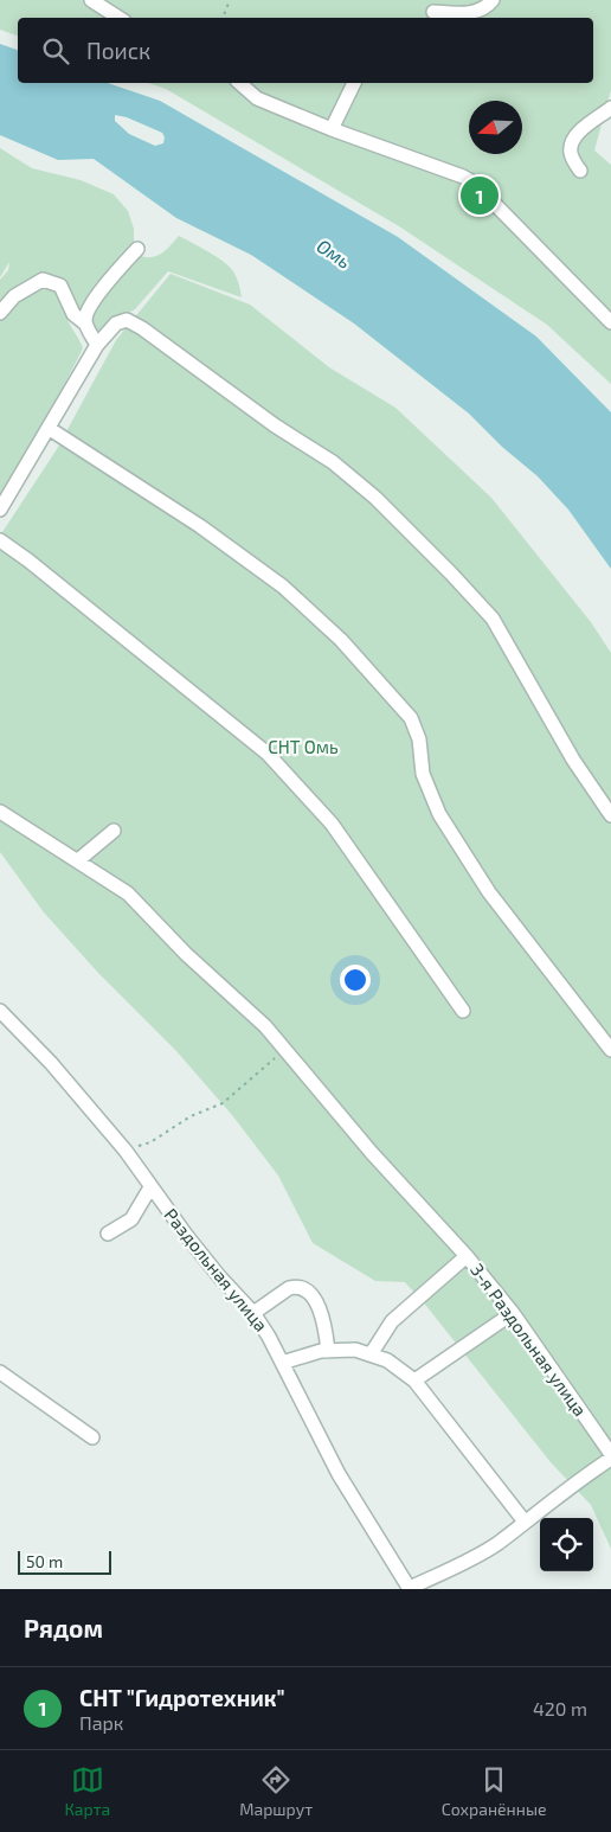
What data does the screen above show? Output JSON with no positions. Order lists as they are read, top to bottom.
{
  "streets": {
    "street": ["Раздольная улица", "3-я Раздольная улица"]
  },
  "water": ["Омь"],
  "parks": ["СНТ Омь"],
  "scale_bar": "50 m",
  "north": "left",
  "page": {
    "search": "Поиск",
    "pins": "1",
    "scale": "50 m",
    "heading": "Рядом",
    "list": [
      {
        "mark": "1",
        "name": "СНТ \"Гидротехник\"",
        "note": "Парк",
        "value": "420 m"
      }
    ],
    "nav": ["Карта", "Маршрут", "Сохранённые"]
  }
}
